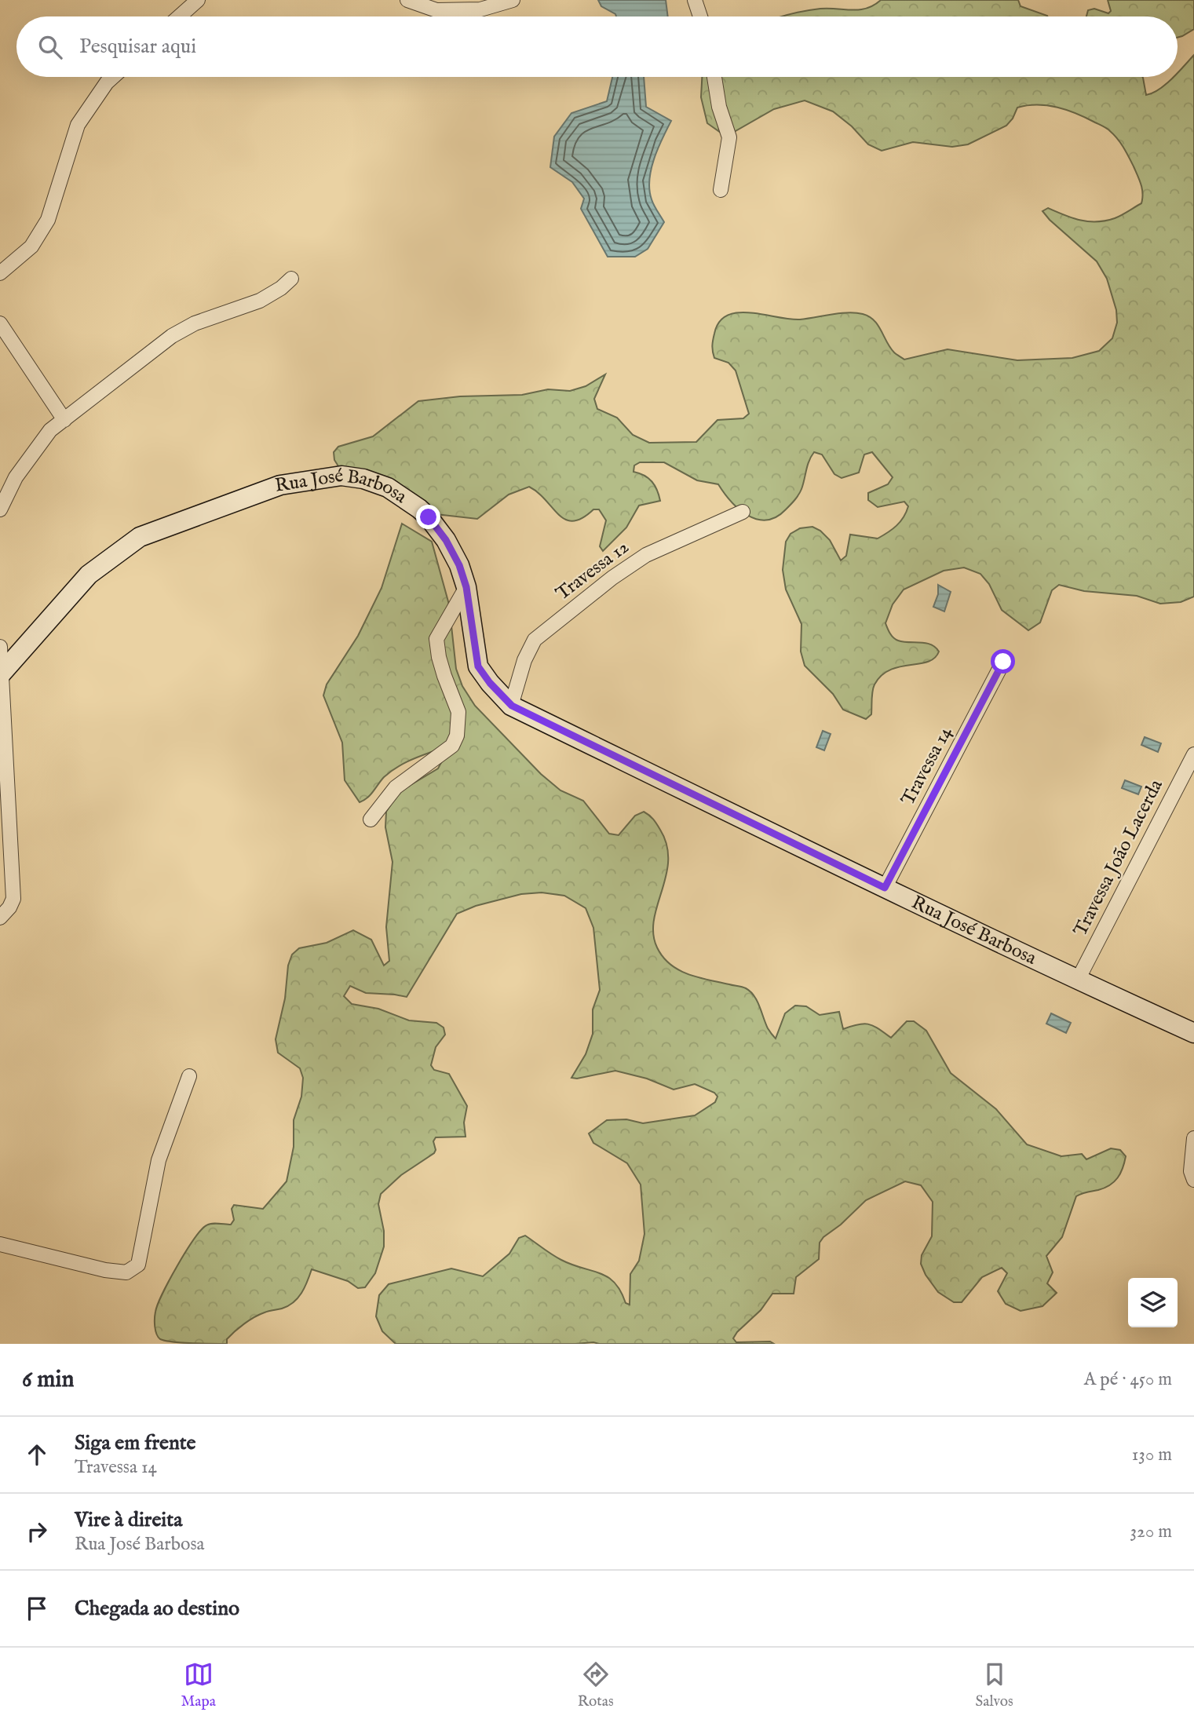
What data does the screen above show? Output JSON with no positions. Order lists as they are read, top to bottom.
{
  "streets": {
    "street": [
      "Rua José Barbosa",
      "Travessa 12",
      "Travessa 14",
      "Travessa João Lacerda"
    ]
  },
  "crossings": [
    ["Rua José Barbosa", "Travessa 12"],
    ["Rua José Barbosa", "Travessa 14"],
    ["Rua José Barbosa", "Travessa João Lacerda"]
  ],
  "page": {
    "search": "Pesquisar aqui",
    "heading": ["6 min", "A pé · 450 m"],
    "list": [
      ["Siga em frente", "Travessa 14", "130 m"],
      ["Vire à direita", "Rua José Barbosa", "320 m"],
      "Chegada ao destino"
    ],
    "nav": ["Mapa", "Rotas", "Salvos"]
  }
}
